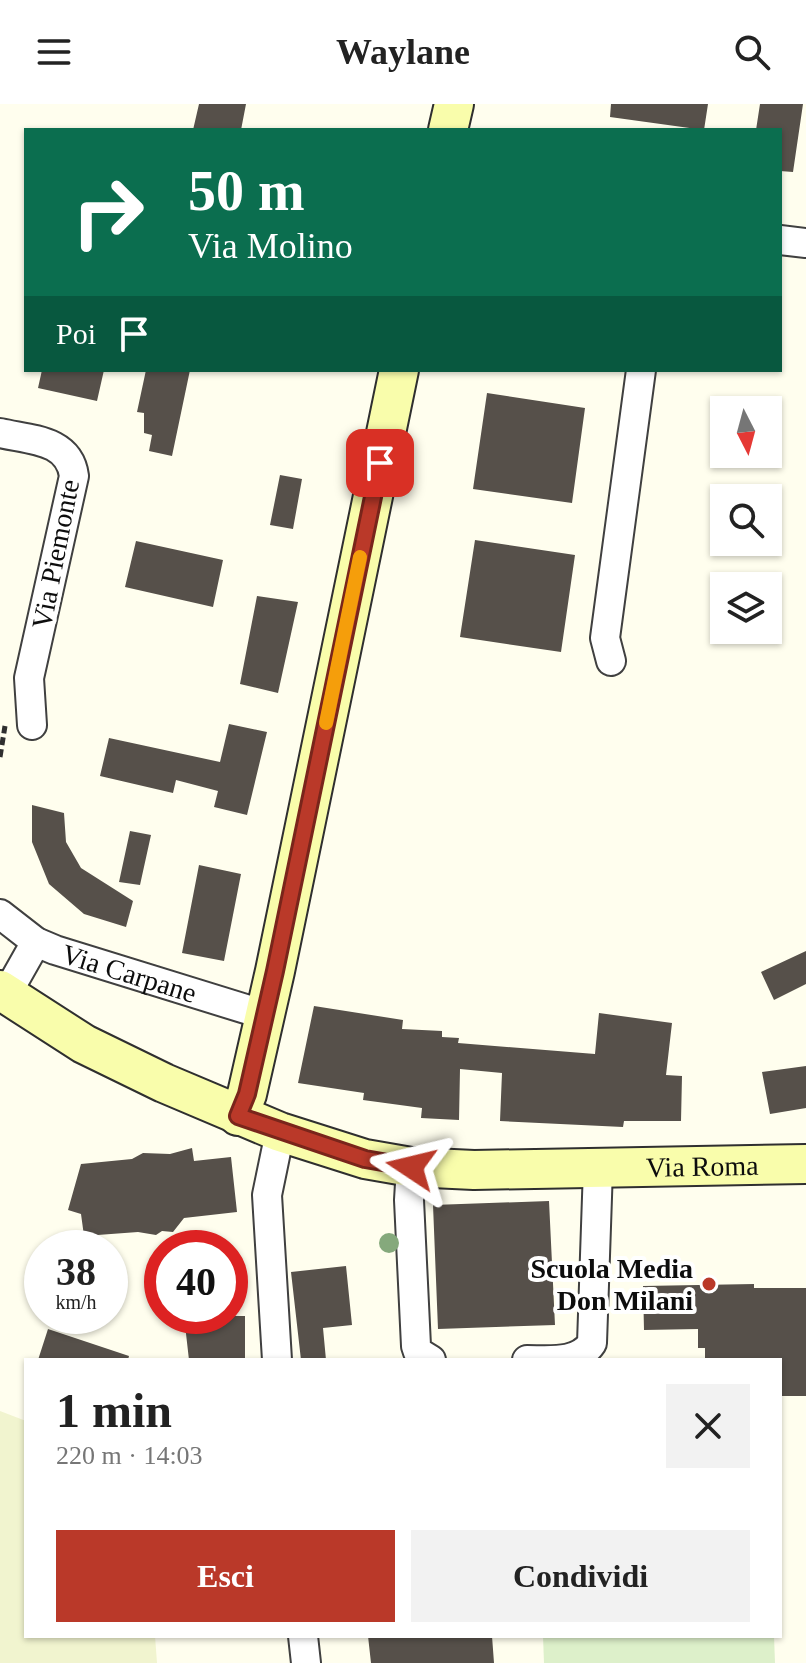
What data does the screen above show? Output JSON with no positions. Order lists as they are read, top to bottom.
{
  "streets": {
    "street": ["Via Piemonte", "Via Carpane", "Via Roma"]
  },
  "places": ["Scuola Media Don Milani"],
  "north": "bottom",
  "page": {
    "header": "Waylane",
    "turn": ["50 m", "Via Molino"],
    "then": "Poi",
    "speed": "38 km/h",
    "limit": "40",
    "heading": ["1 min", "220 m · 14:03"],
    "buttons": ["Esci", "Condividi"]
  }
}
